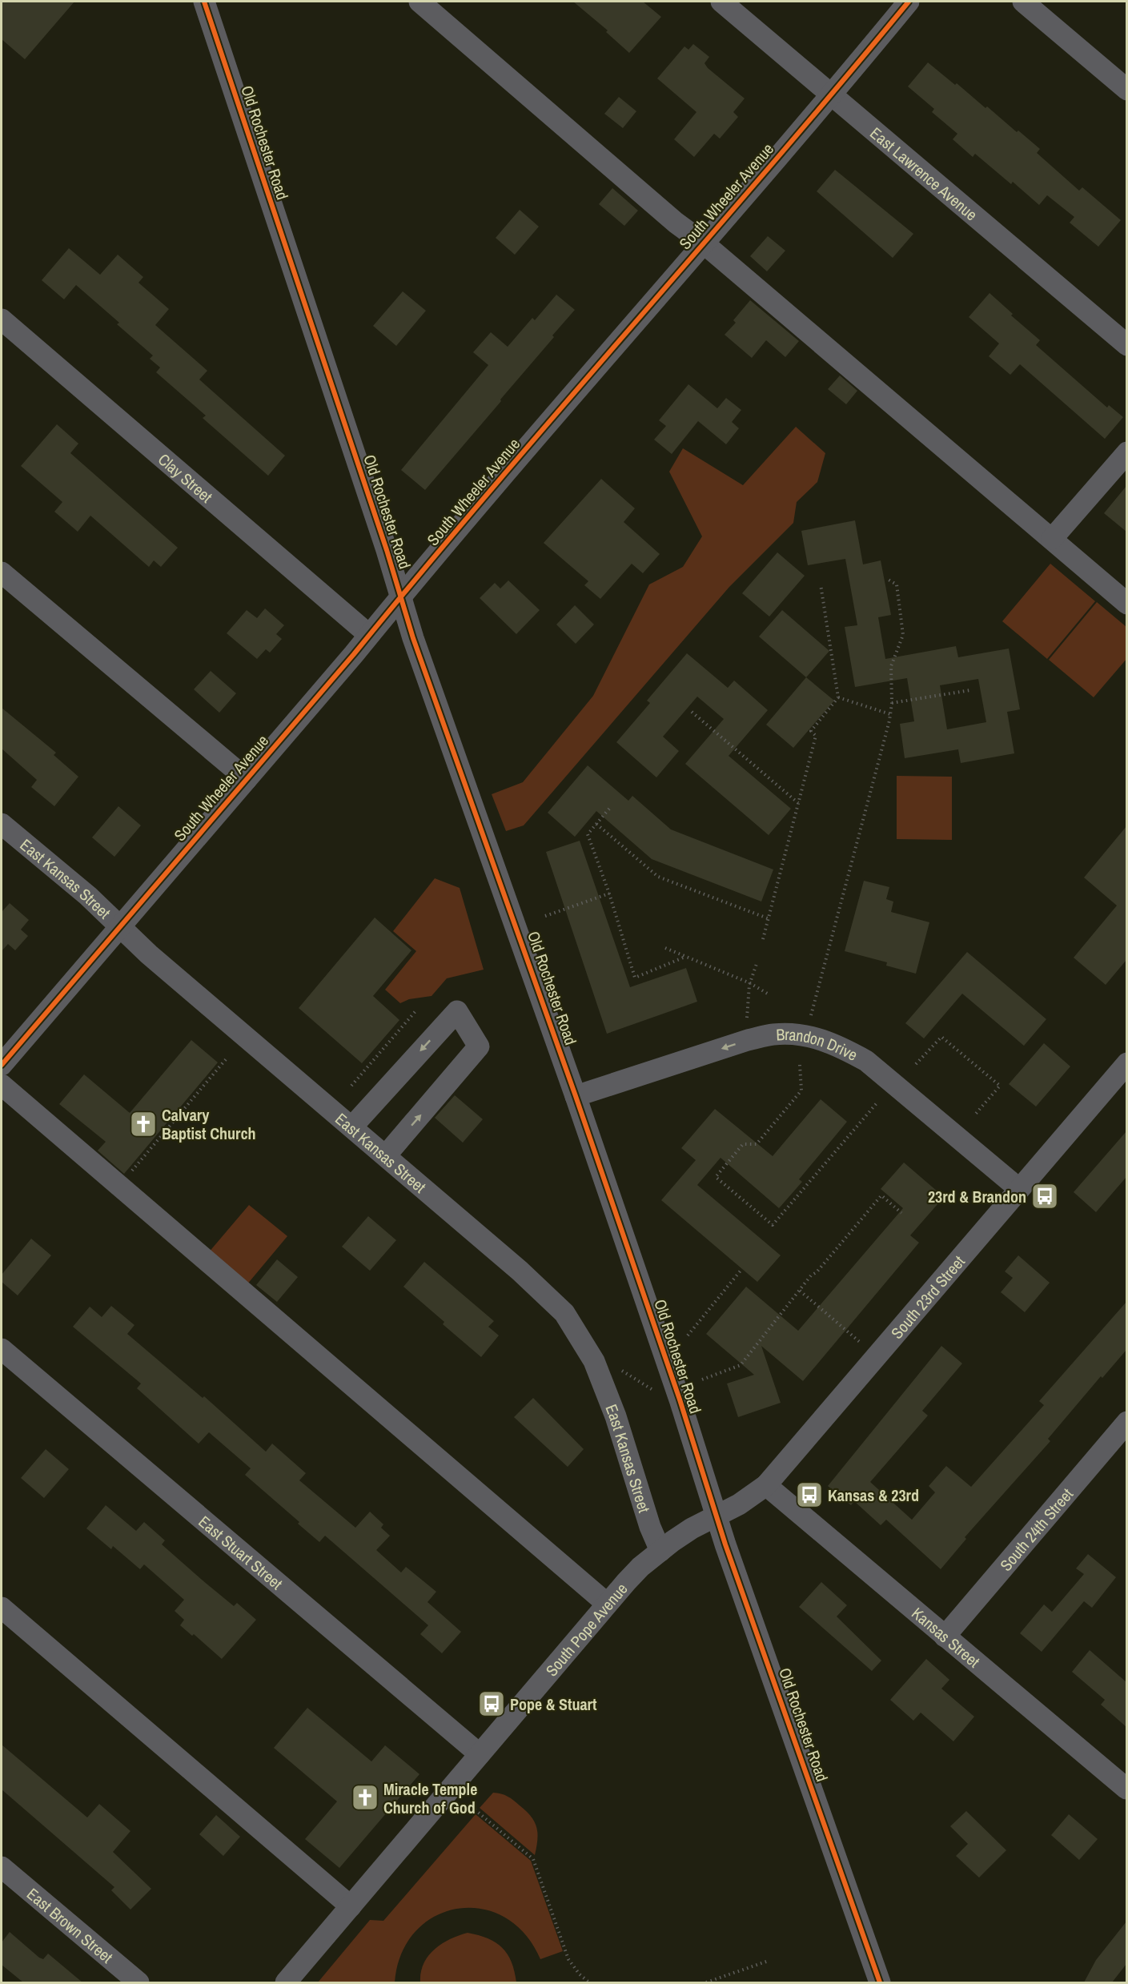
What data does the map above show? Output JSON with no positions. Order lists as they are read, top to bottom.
{
  "streets": {
    "street": [
      "Old Rochester Road",
      "East Lawrence Avenue",
      "South Wheeler Avenue",
      "Clay Street",
      "East Kansas Street",
      "Brandon Drive",
      "South 23rd Street",
      "South 24th Street",
      "East Stuart Street",
      "South Pope Avenue",
      "Kansas Street",
      "East Brown Street"
    ]
  },
  "crossings": [
    ["Old Rochester Road", "South Wheeler Avenue"],
    ["Old Rochester Road", "Brandon Drive"],
    ["Old Rochester Road", "South 23rd Street"],
    ["Old Rochester Road", "South Pope Avenue"],
    ["East Lawrence Avenue", "South Wheeler Avenue"],
    ["South Wheeler Avenue", "Clay Street"],
    ["South Wheeler Avenue", "East Kansas Street"],
    ["East Kansas Street", "South Pope Avenue"],
    ["Brandon Drive", "South 23rd Street"],
    ["South 23rd Street", "South Pope Avenue"],
    ["South 23rd Street", "Kansas Street"],
    ["South 24th Street", "Kansas Street"],
    ["East Stuart Street", "South Pope Avenue"]
  ],
  "one_way": ["Brandon Drive"],
  "places": {
    "church": ["Calvary Baptist Church", "Miracle Temple Church of God"],
    "bus stop": ["23rd & Brandon", "Kansas & 23rd", "Pope & Stuart"]
  }
}
